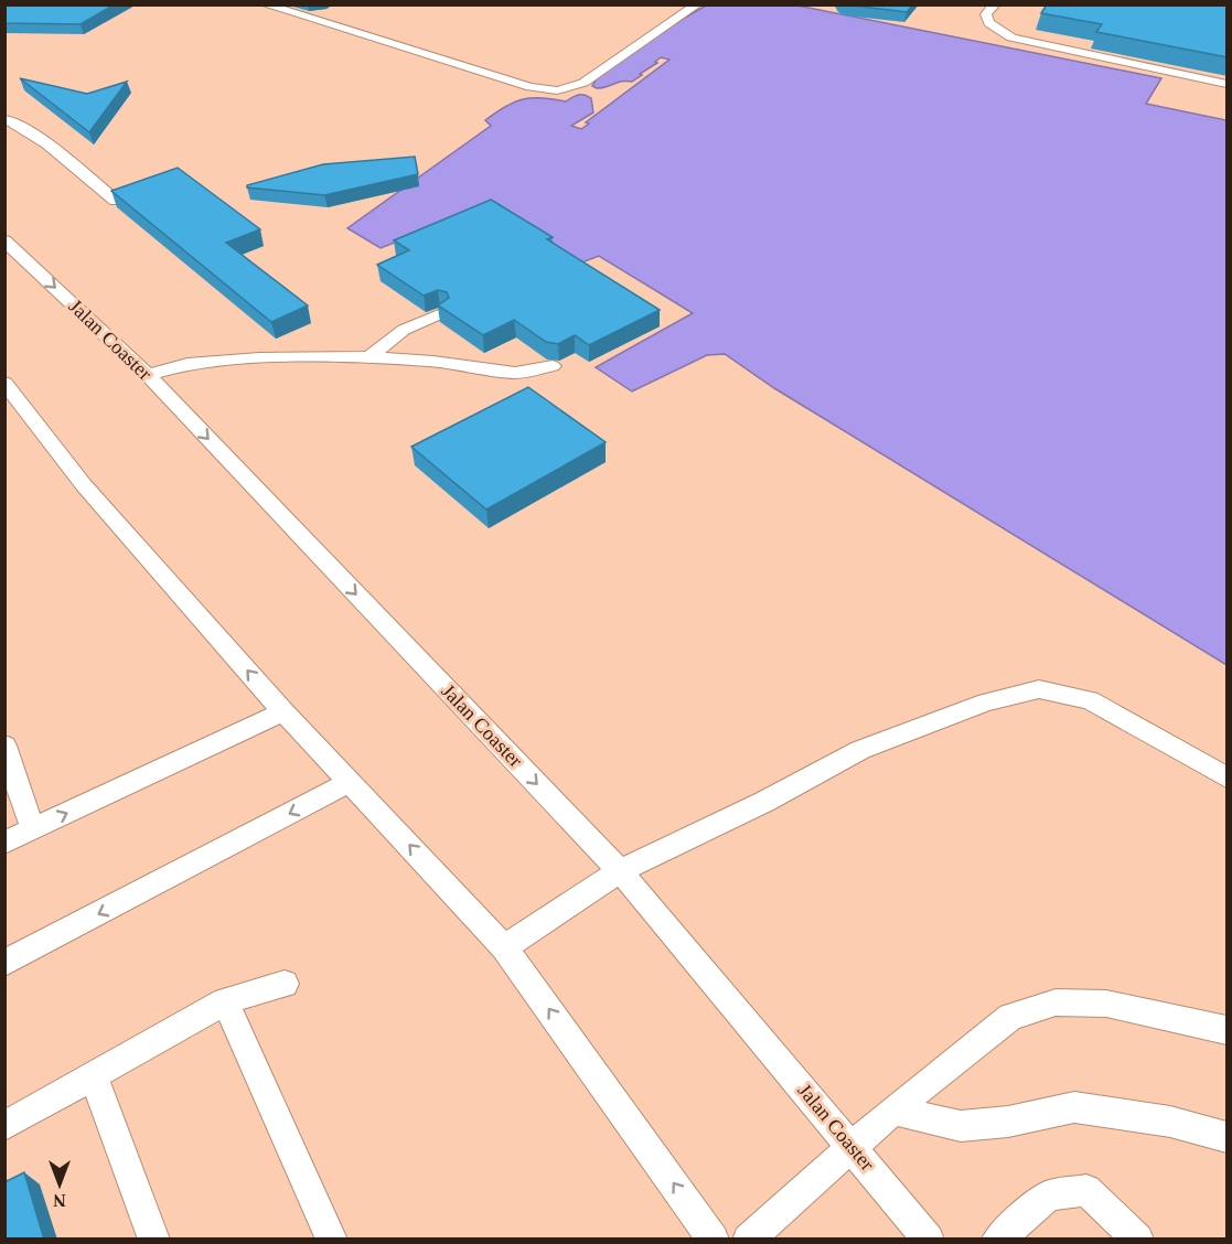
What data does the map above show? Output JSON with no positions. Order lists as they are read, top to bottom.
{
  "streets": {
    "lane": ["Jalan Coaster"]
  },
  "north": "bottom"
}
